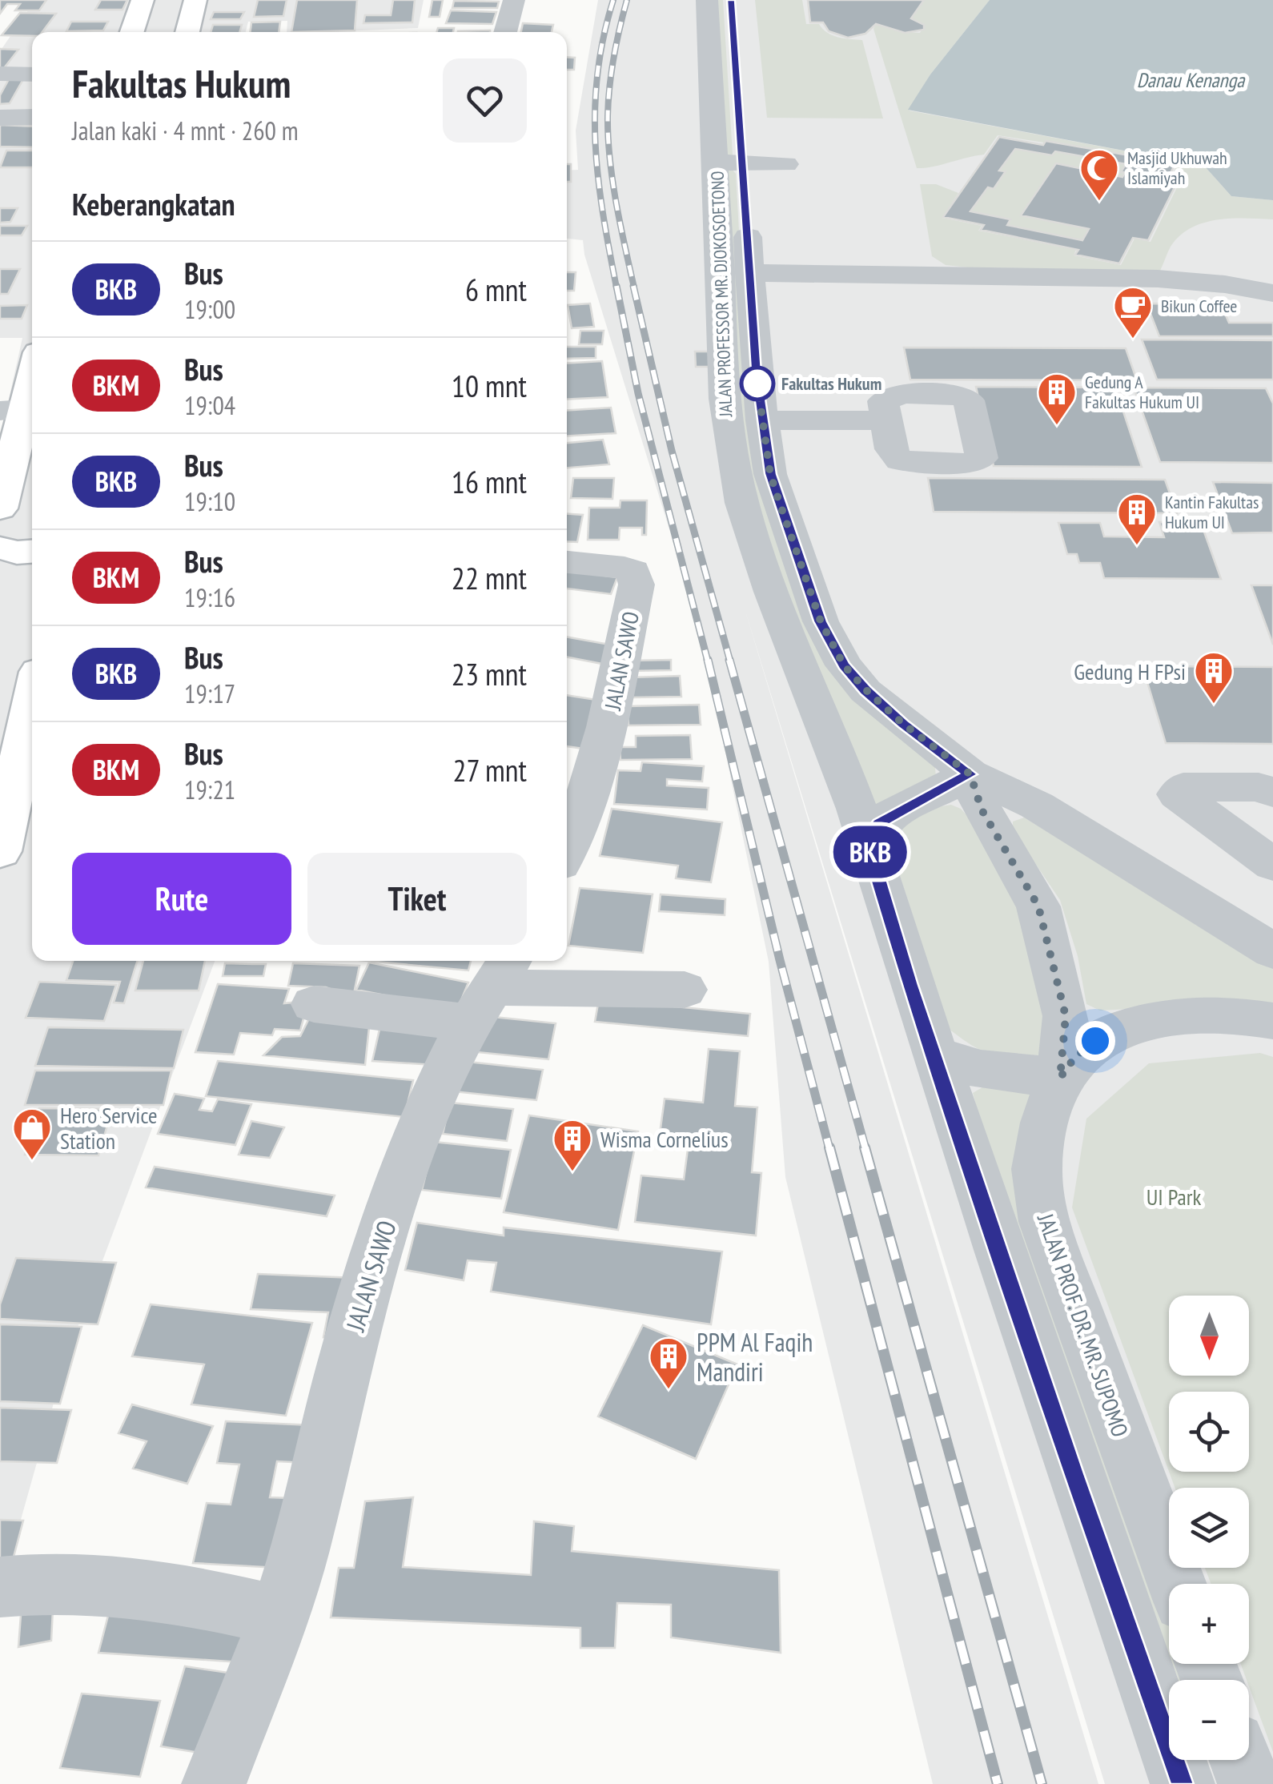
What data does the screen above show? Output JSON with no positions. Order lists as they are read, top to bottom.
{
  "streets": {
    "street": ["JALAN PROFESSOR MR. DJOKOSOETONO", "JALAN SAWO", "JALAN PROF. DR. MR. SUPOMO"]
  },
  "crossings": [
    ["JALAN PROFESSOR MR. DJOKOSOETONO", "JALAN PROF. DR. MR. SUPOMO"]
  ],
  "water": ["Danau Kenanga"],
  "parks": ["UI Park"],
  "places": {
    "mosque": ["Masjid Ukhuwah Islamiyah"],
    "cafe": ["Bikun Coffee"],
    "other": ["Fakultas Hukum"],
    "building": [
      "Gedung A Fakultas Hukum UI",
      "Kantin Fakultas Hukum UI",
      "Gedung H FPsi",
      "Wisma Cornelius",
      "PPM Al Faqih Mandiri"
    ],
    "shop": ["Hero Service Station"]
  },
  "lines": ["bus line BKB"],
  "north": "bottom",
  "page": {
    "on_map": "BKB",
    "heading": [
      ["Fakultas Hukum", "Jalan kaki · 4 mnt · 260 m"],
      "Keberangkatan"
    ],
    "list": [
      {
        "mark": "BKB",
        "name": "Bus",
        "note": "19:00",
        "value": "6 mnt"
      },
      {
        "mark": "BKM",
        "name": "Bus",
        "note": "19:04",
        "value": "10 mnt"
      },
      {
        "mark": "BKB",
        "name": "Bus",
        "note": "19:10",
        "value": "16 mnt"
      },
      {
        "mark": "BKM",
        "name": "Bus",
        "note": "19:16",
        "value": "22 mnt"
      },
      {
        "mark": "BKB",
        "name": "Bus",
        "note": "19:17",
        "value": "23 mnt"
      },
      {
        "mark": "BKM",
        "name": "Bus",
        "note": "19:21",
        "value": "27 mnt"
      }
    ],
    "buttons": ["Rute", "Tiket"],
    "map_buttons": ["+", "−"]
  }
}
